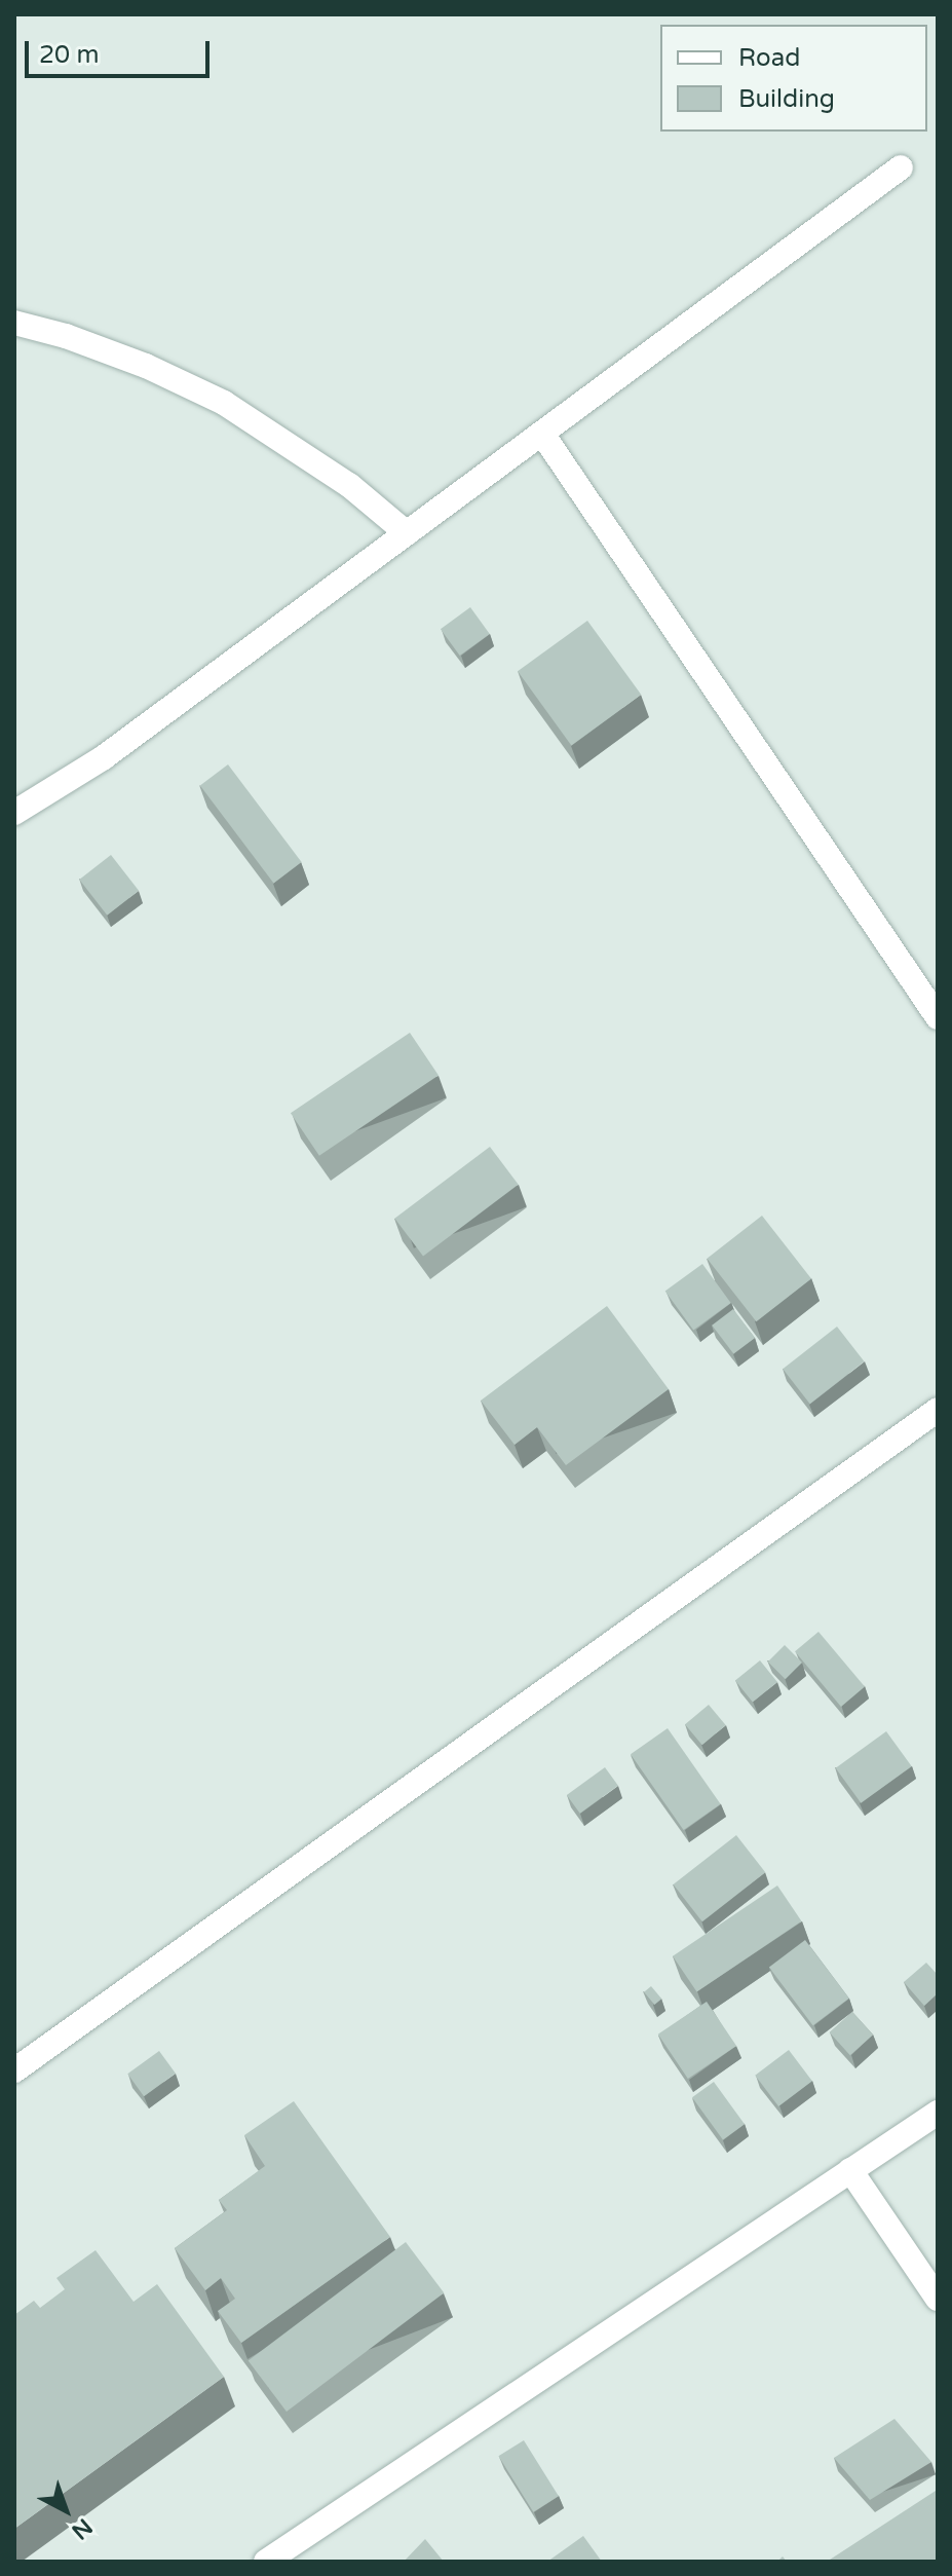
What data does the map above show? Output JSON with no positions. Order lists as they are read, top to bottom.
{
  "legend": ["Road", "Building"],
  "scale_bar": "20 m",
  "north": "bottom right"
}
